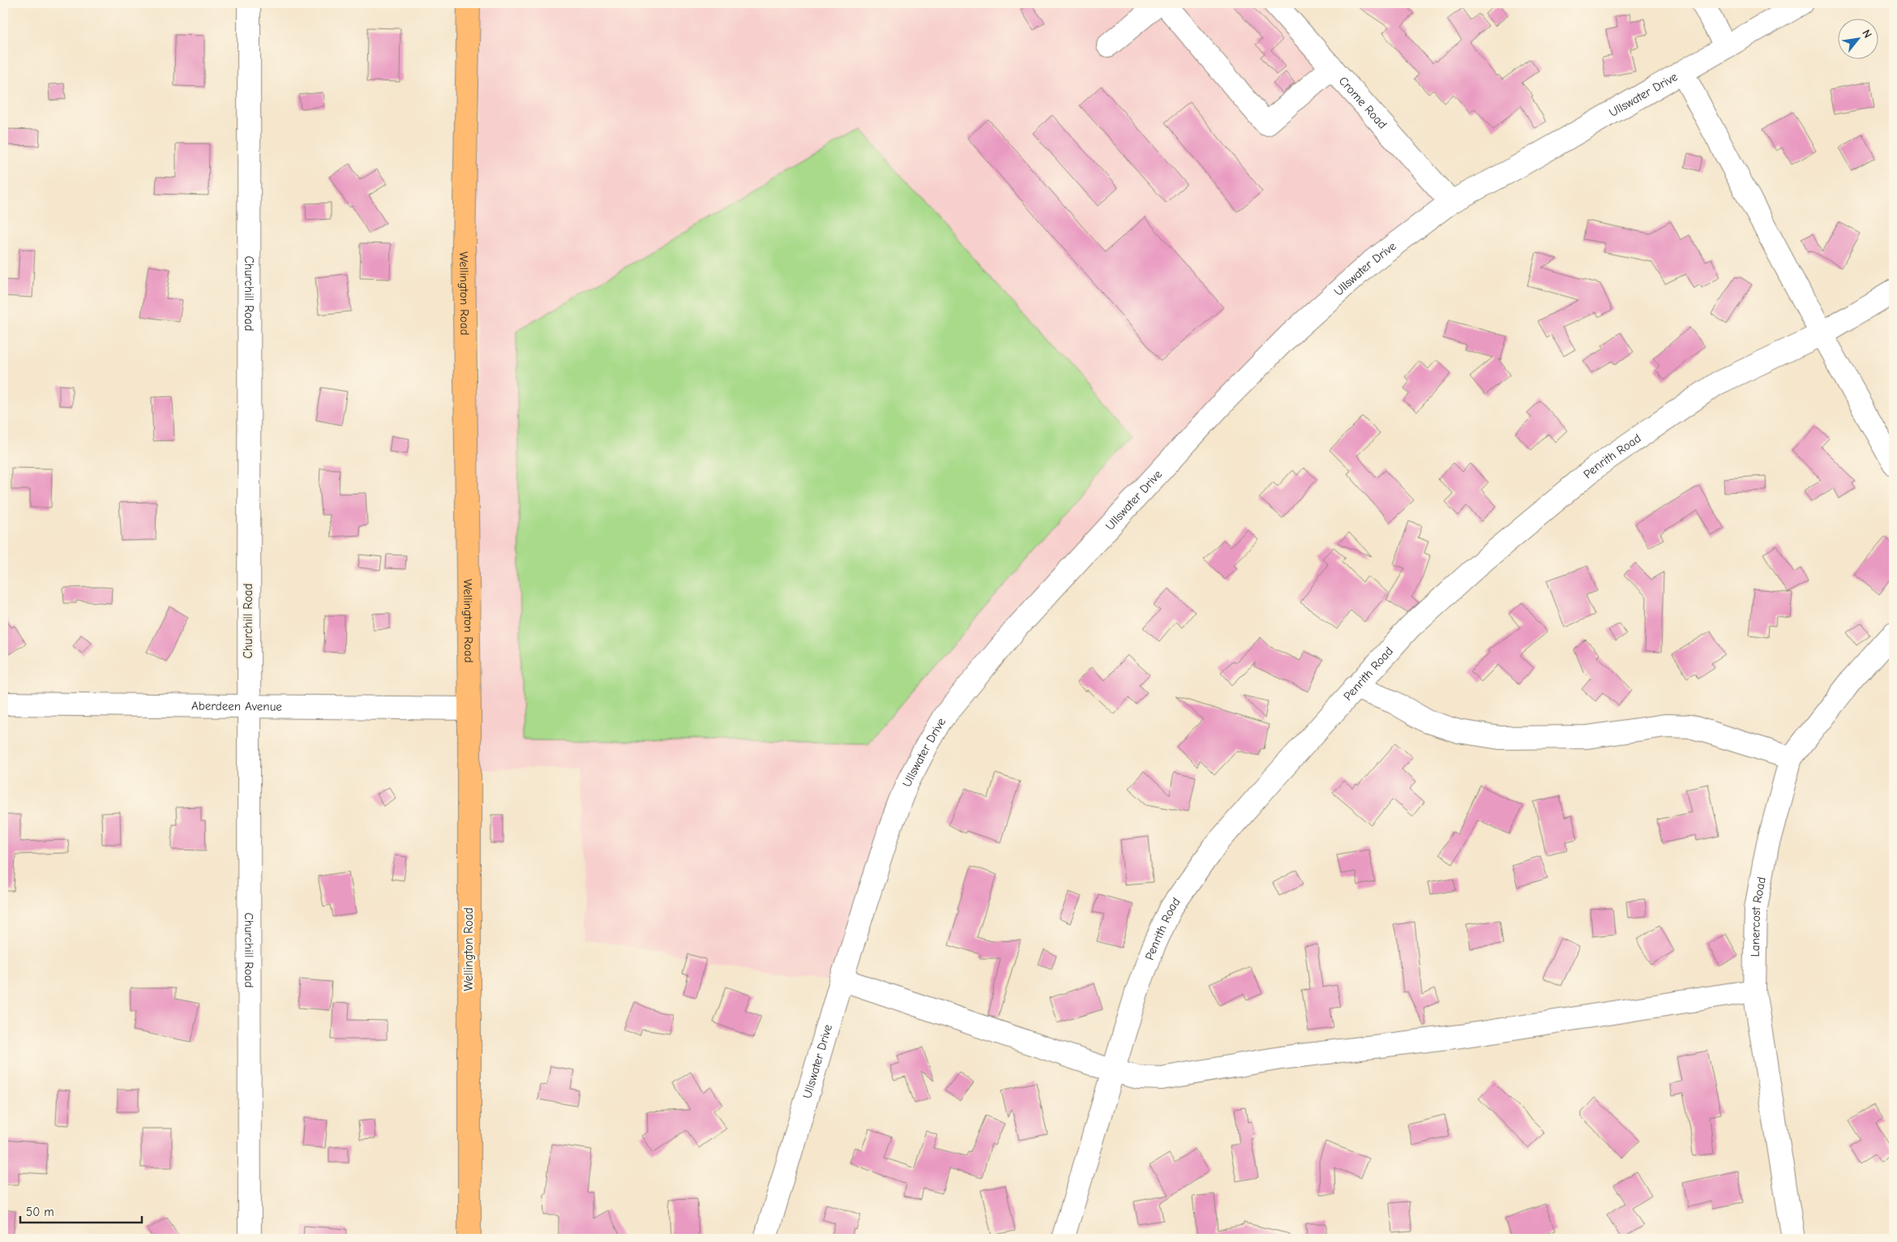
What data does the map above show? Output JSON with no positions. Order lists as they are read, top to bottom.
{
  "streets": {
    "main road": ["Wellington Road"],
    "street": [
      "Ullswater Drive",
      "Crome Road",
      "Churchill Road",
      "Penrith Road",
      "Aberdeen Avenue",
      "Lanercost Road"
    ]
  },
  "crossings": [
    ["Ullswater Drive", "Crome Road"],
    ["Churchill Road", "Aberdeen Avenue"],
    ["Wellington Road", "Aberdeen Avenue"]
  ],
  "scale_bar": "50 m",
  "north": "top right"
}
